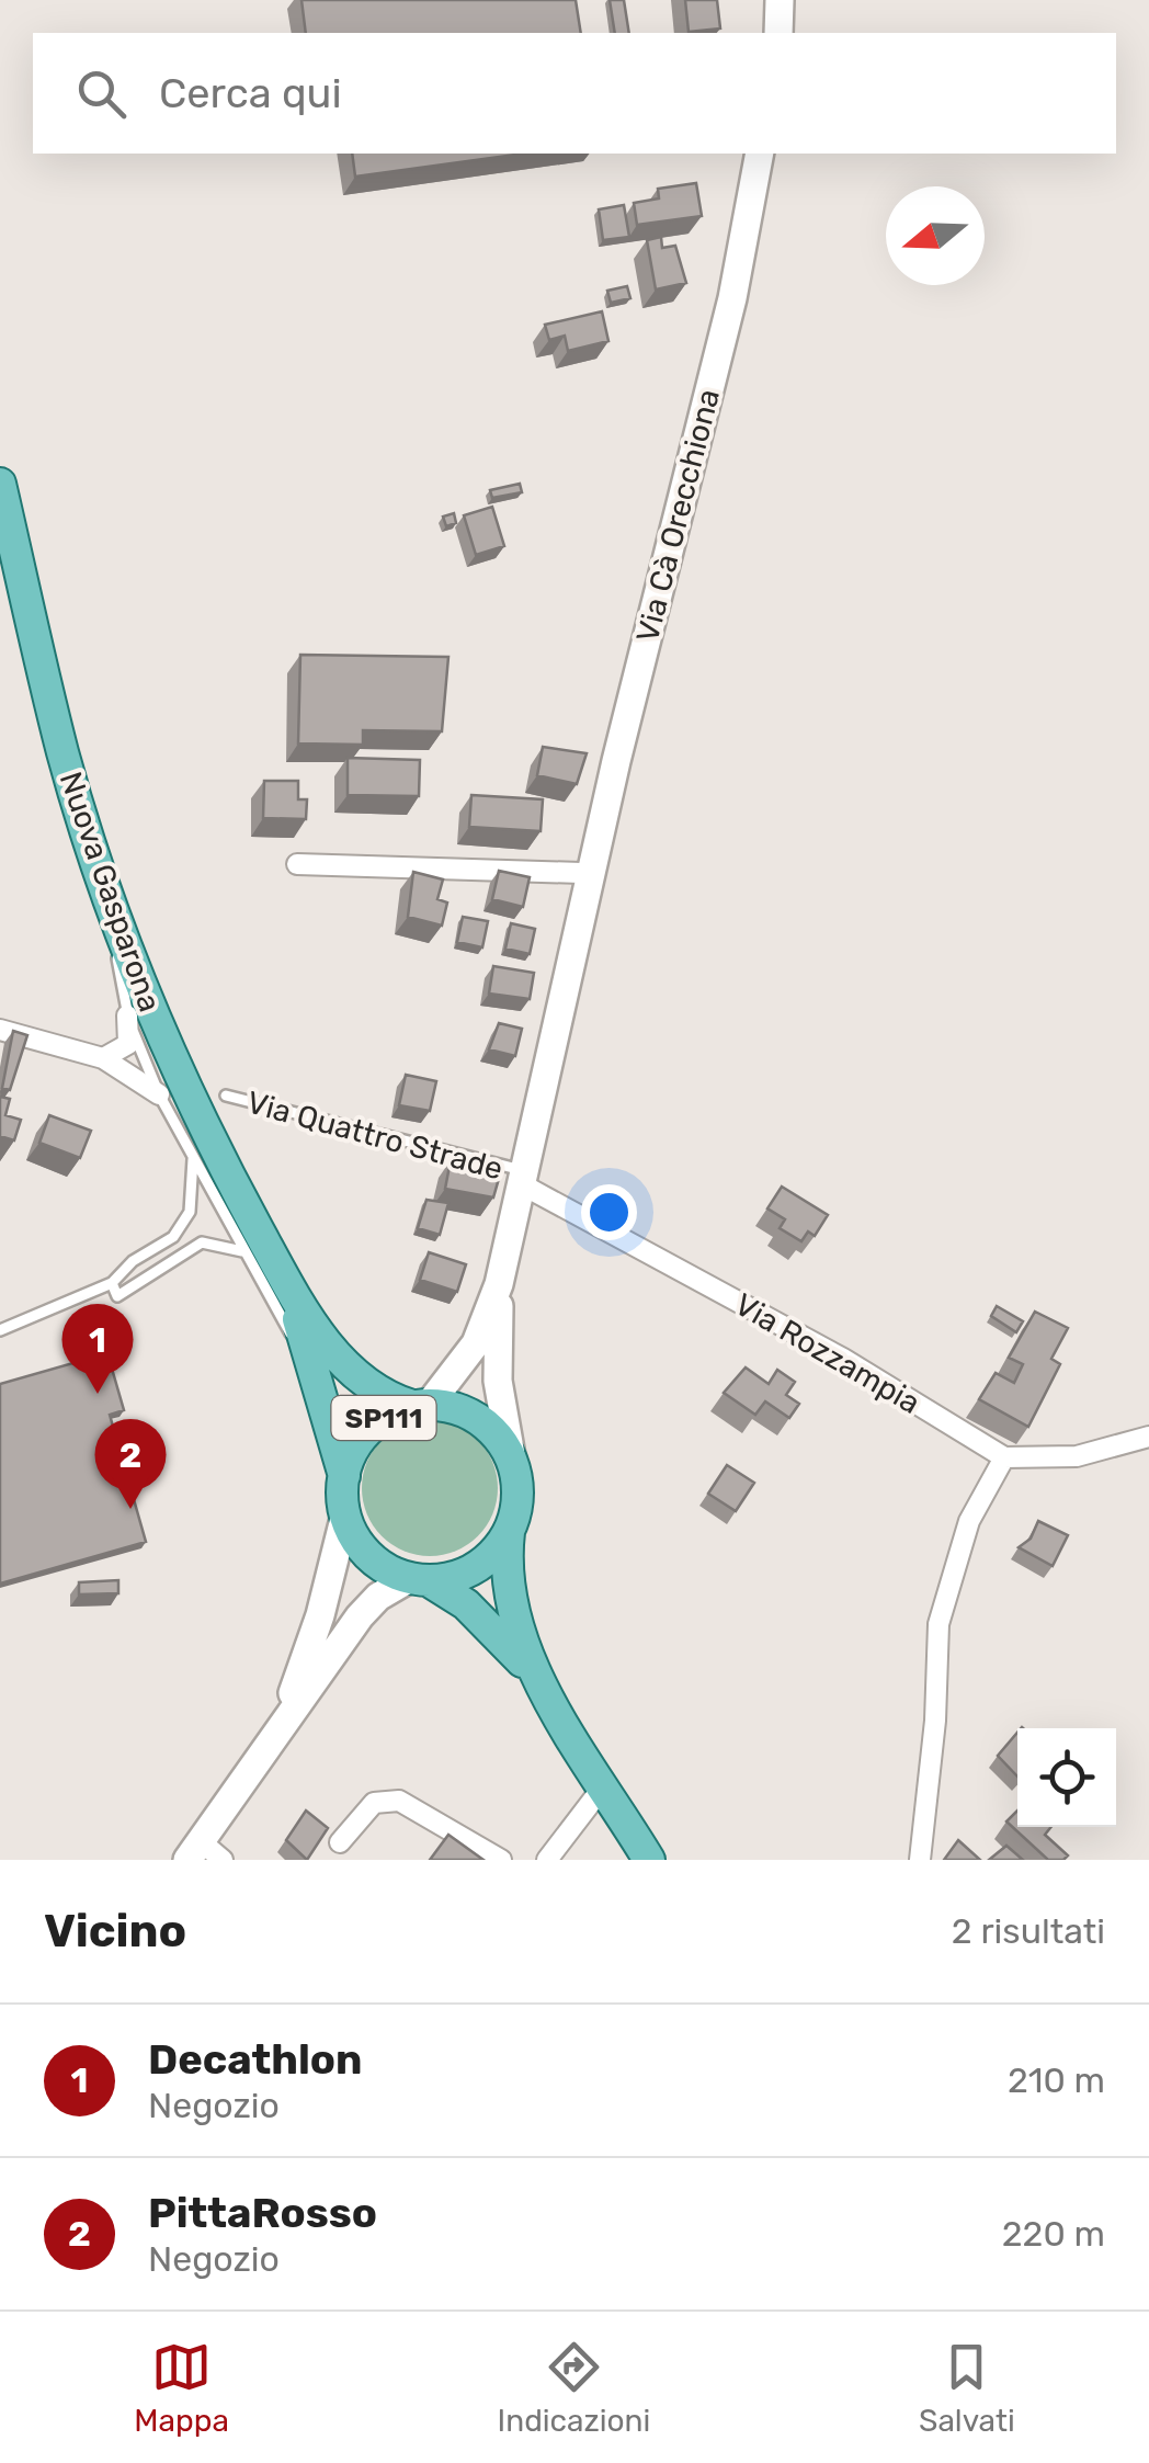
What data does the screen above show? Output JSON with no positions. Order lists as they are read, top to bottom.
{
  "streets": {
    "main road": ["Via Cà Orecchiona", "Nuova Gasparona", "SP111"],
    "street": ["Via Rozzampia"],
    "lane": ["Via Quattro Strade"]
  },
  "crossings": [
    ["Via Cà Orecchiona", "Nuova Gasparona"],
    ["Via Cà Orecchiona", "Via Quattro Strade"],
    ["Via Cà Orecchiona", "Via Rozzampia"],
    ["Via Cà Orecchiona", "SP111"],
    ["Nuova Gasparona", "SP111"],
    ["Via Quattro Strade", "Via Rozzampia"]
  ],
  "north": "left",
  "page": {
    "search": "Cerca qui",
    "pins": ["1", "2"],
    "heading": ["Vicino", "2 risultati"],
    "list": [
      {
        "mark": "1",
        "name": "Decathlon",
        "note": "Negozio",
        "value": "210 m"
      },
      {
        "mark": "2",
        "name": "PittaRosso",
        "note": "Negozio",
        "value": "220 m"
      }
    ],
    "nav": ["Mappa", "Indicazioni", "Salvati"]
  }
}
